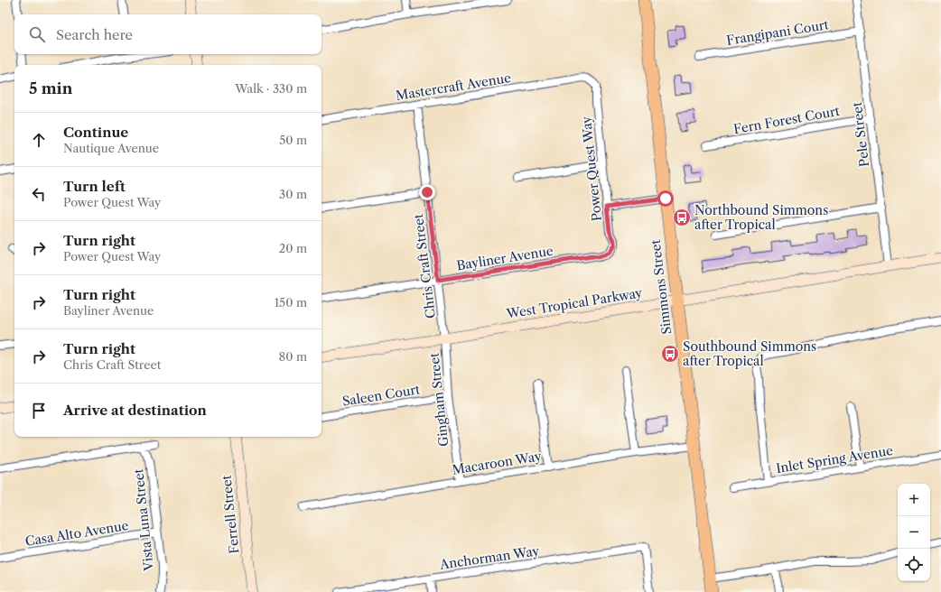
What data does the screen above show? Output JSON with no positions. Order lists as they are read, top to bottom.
{
  "streets": {
    "main road": ["Simmons Street", "West Tropical Parkway", "Ferrell Street"],
    "street": [
      "Frangipani Court",
      "Mastercraft Avenue",
      "Fern Forest Court",
      "Pele Street",
      "Power Quest Way",
      "Bayliner Avenue",
      "Chris Craft Street",
      "Saleen Court",
      "Gingham Street",
      "Inlet Spring Avenue",
      "Macaroon Way",
      "Vista Luna Street",
      "Casa Alto Avenue",
      "Anchorman Way"
    ]
  },
  "crossings": [
    ["Frangipani Court", "Pele Street"],
    ["Mastercraft Avenue", "Power Quest Way"],
    ["Mastercraft Avenue", "Chris Craft Street"],
    ["Fern Forest Court", "Pele Street"],
    ["Pele Street", "West Tropical Parkway"],
    ["Power Quest Way", "Bayliner Avenue"],
    ["Bayliner Avenue", "Chris Craft Street"],
    ["Chris Craft Street", "West Tropical Parkway"],
    ["Chris Craft Street", "Gingham Street"],
    ["Simmons Street", "West Tropical Parkway"],
    ["Simmons Street", "Macaroon Way"],
    ["West Tropical Parkway", "Gingham Street"],
    ["Saleen Court", "Gingham Street"],
    ["Gingham Street", "Macaroon Way"],
    ["Vista Luna Street", "Casa Alto Avenue"]
  ],
  "places": {
    "bus stop": ["Northbound Simmons after Tropical", "Southbound Simmons after Tropical"]
  },
  "page": {
    "search": "Search here",
    "heading": ["5 min", "Walk · 330 m"],
    "list": [
      ["Continue", "Nautique Avenue", "50 m"],
      ["Turn left", "Power Quest Way", "30 m"],
      ["Turn right", "Power Quest Way", "20 m"],
      ["Turn right", "Bayliner Avenue", "150 m"],
      ["Turn right", "Chris Craft Street", "80 m"],
      "Arrive at destination"
    ],
    "map_buttons": ["+", "−"]
  }
}
